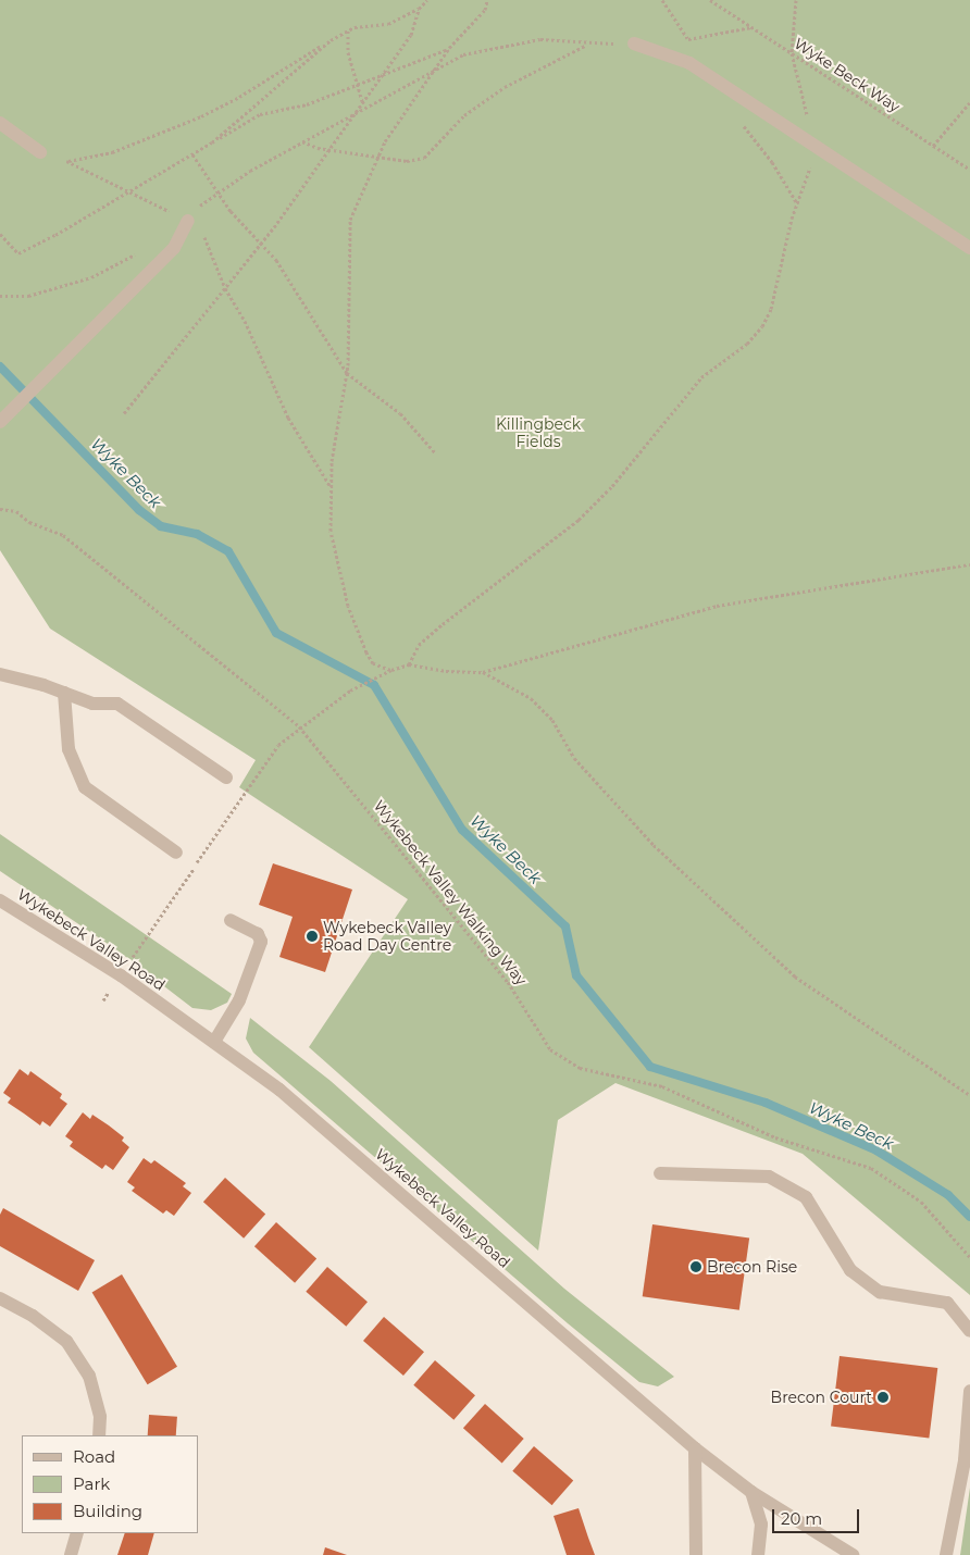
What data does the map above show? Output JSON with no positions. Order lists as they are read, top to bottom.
{
  "streets": {
    "street": ["Wykebeck Valley Road"],
    "path": ["Wyke Beck Way", "Wykebeck Valley Walking Way"]
  },
  "water": ["Wyke Beck"],
  "parks": ["Killingbeck Fields"],
  "places": ["Wykebeck Valley Road Day Centre", "Brecon Rise", "Brecon Court"],
  "legend": ["Road", "Park", "Building"],
  "scale_bar": "20 m"
}
